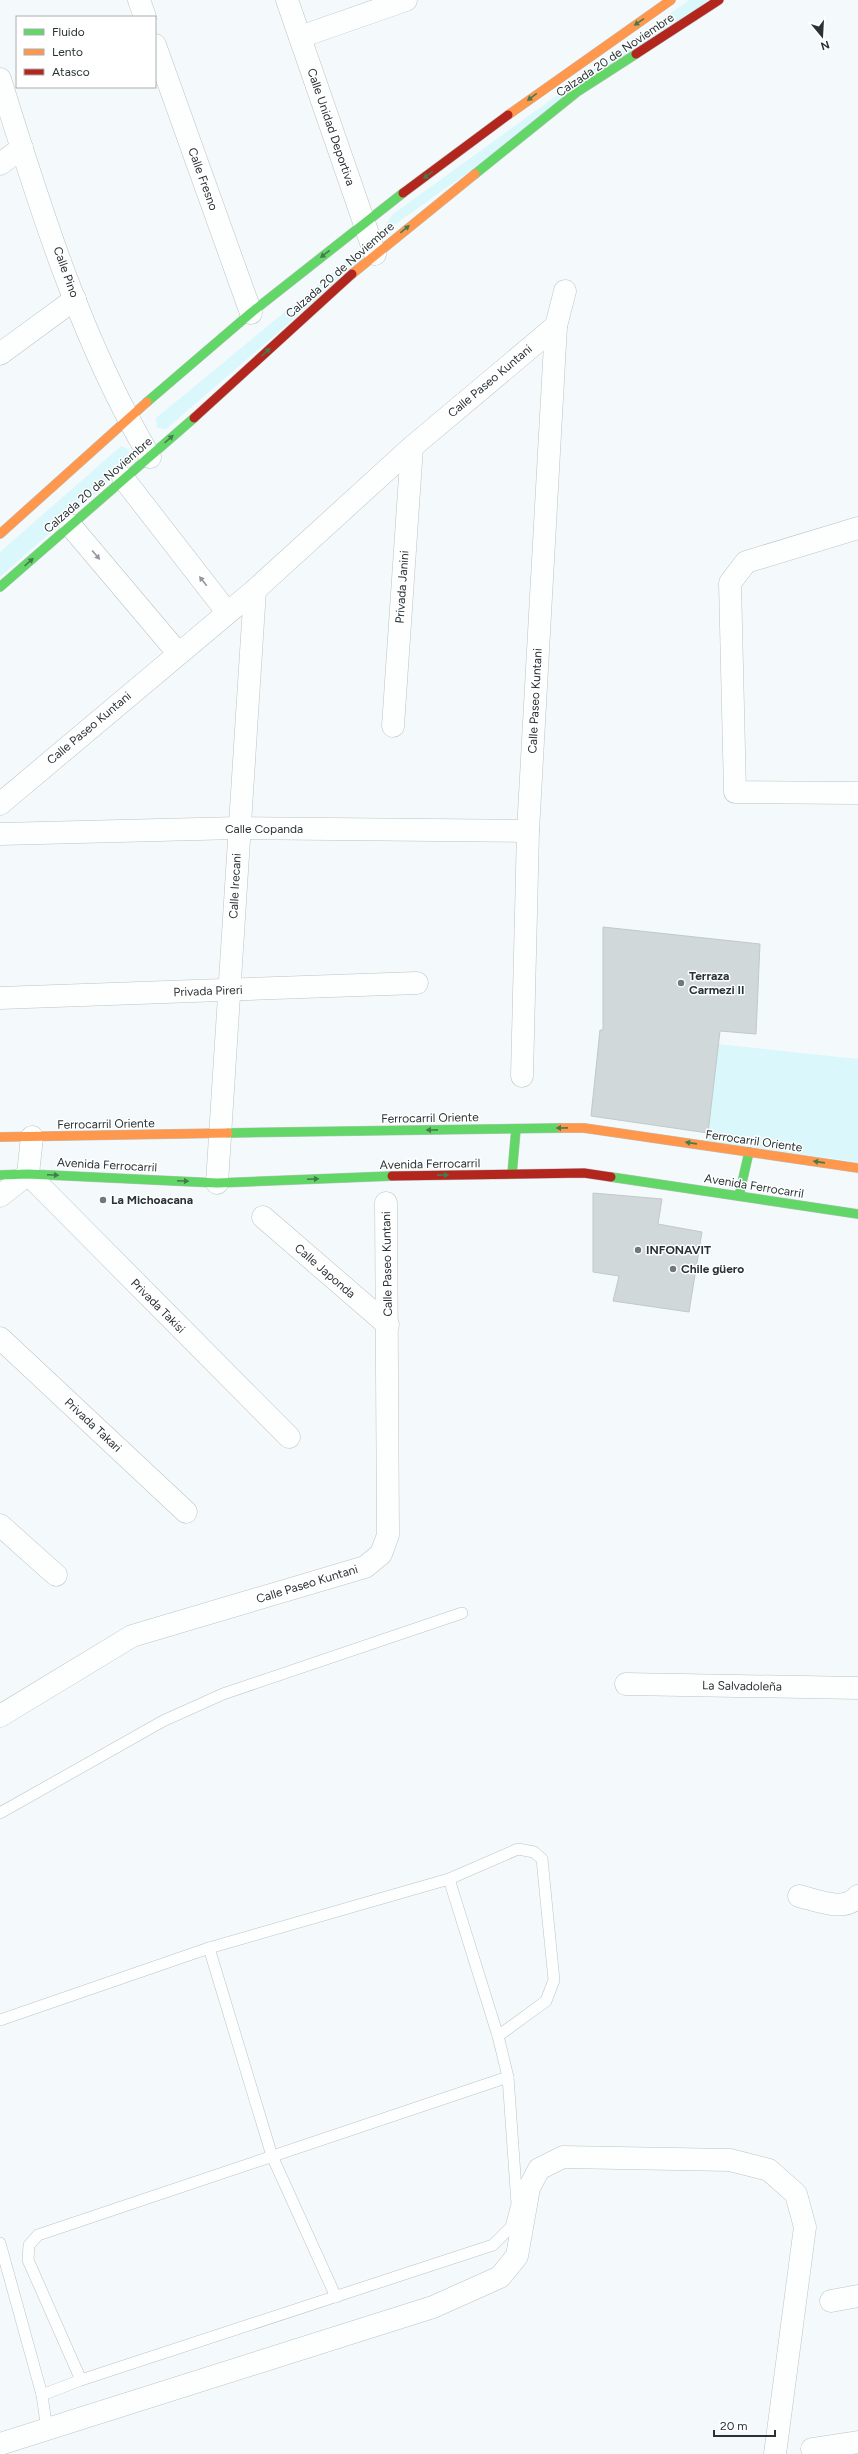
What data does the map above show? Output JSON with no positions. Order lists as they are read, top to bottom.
{
  "streets": {
    "main road": ["Calzada 20 de Noviembre", "Ferrocarril Oriente", "Avenida Ferrocarril"],
    "street": [
      "Calle Unidad Deportiva",
      "Calle Fresno",
      "Calle Pino",
      "Calle Paseo Kuntani",
      "Privada Janini",
      "Calle Copanda",
      "Calle Irecani",
      "Privada Pireri",
      "Calle Japonda",
      "Privada Takisi",
      "Privada Takari",
      "La Salvadoleña"
    ]
  },
  "crossings": [
    ["Calzada 20 de Noviembre", "Calle Unidad Deportiva"],
    ["Calzada 20 de Noviembre", "Calle Fresno"],
    ["Calzada 20 de Noviembre", "Calle Pino"],
    ["Calle Paseo Kuntani", "Privada Janini"],
    ["Calle Paseo Kuntani", "Calle Copanda"],
    ["Calle Paseo Kuntani", "Calle Irecani"],
    ["Calle Paseo Kuntani", "Calle Japonda"],
    ["Calle Copanda", "Calle Irecani"],
    ["Calle Irecani", "Privada Pireri"],
    ["Calle Irecani", "Ferrocarril Oriente"],
    ["Calle Irecani", "Avenida Ferrocarril"],
    ["Avenida Ferrocarril", "Privada Takisi"]
  ],
  "one_way": ["Ferrocarril Oriente", "Avenida Ferrocarril"],
  "places": [
    "Terraza Carmezi II",
    "La Michoacana",
    "INFONAVIT",
    "Chile güero"
  ],
  "legend": ["Fluido", "Lento", "Atasco"],
  "scale_bar": "20 m",
  "north": "bottom"
}
